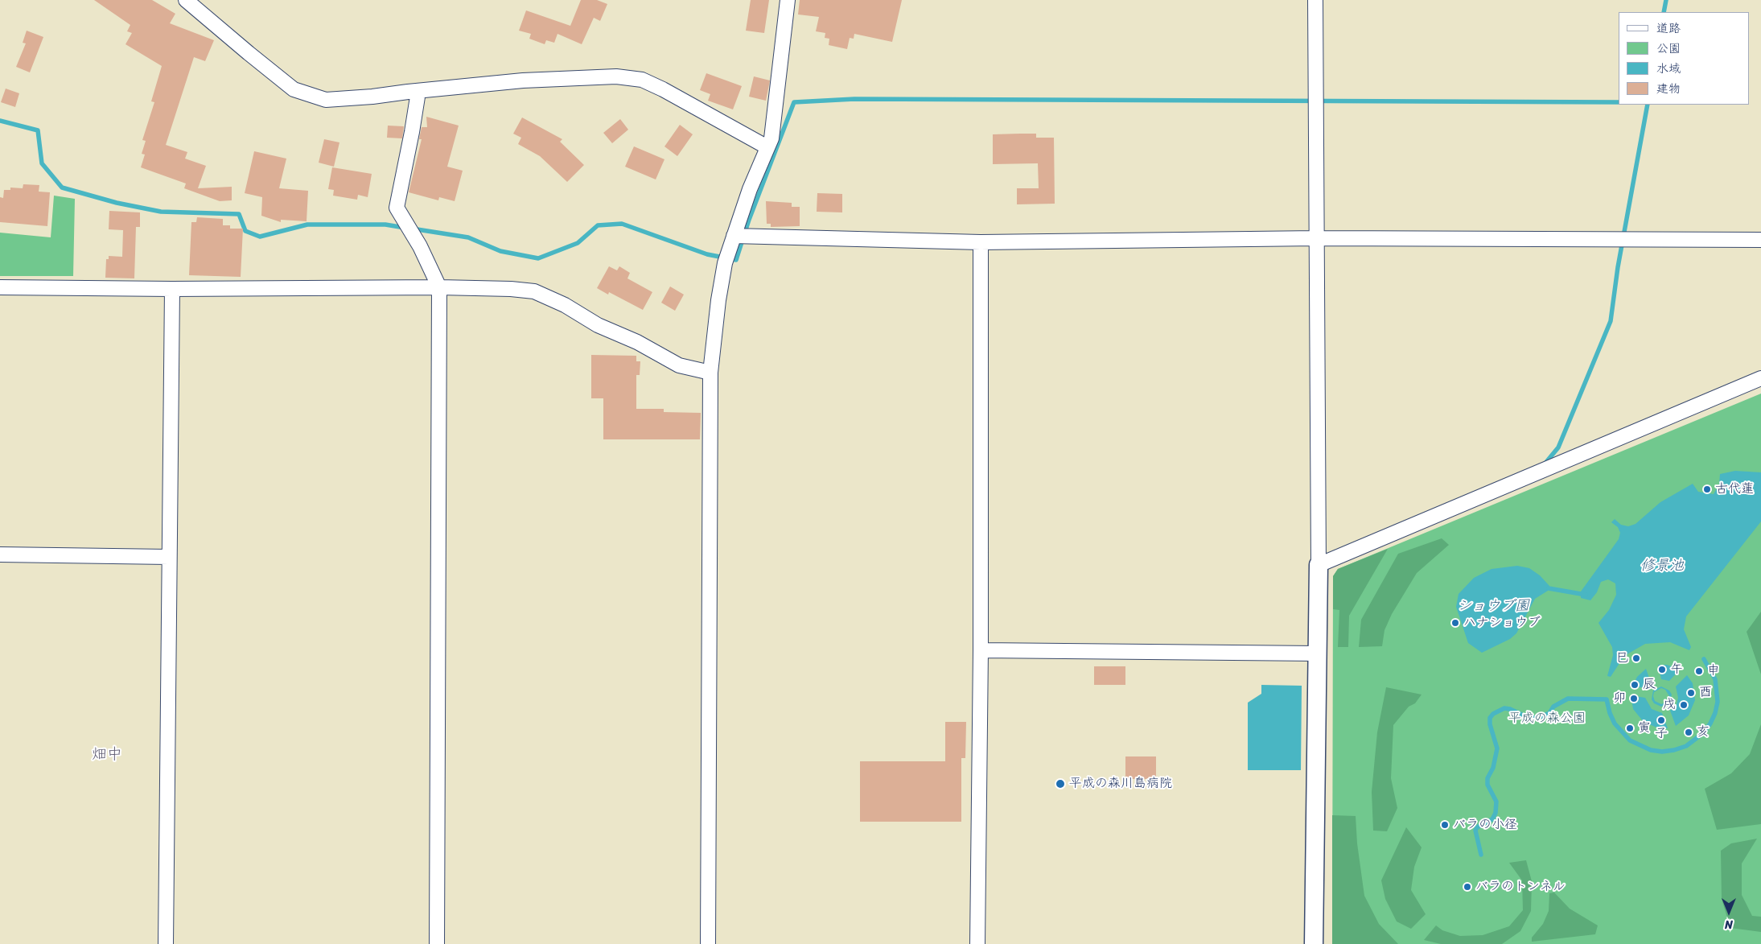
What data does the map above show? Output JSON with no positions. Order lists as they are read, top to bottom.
{
  "districts": ["畑中"],
  "water": ["修景池", "ショウブ園"],
  "parks": ["平成の森公園"],
  "places": [
    "古代蓮",
    "ハナショウブ",
    "巳",
    "午",
    "申",
    "辰",
    "酉",
    "卯",
    "戌",
    "子",
    "寅",
    "亥",
    "平成の森川島病院",
    "バラの小径",
    "バラのトンネル"
  ],
  "legend": [
    "道路",
    "公園",
    "水域",
    "建物"
  ],
  "north": "bottom"
}
